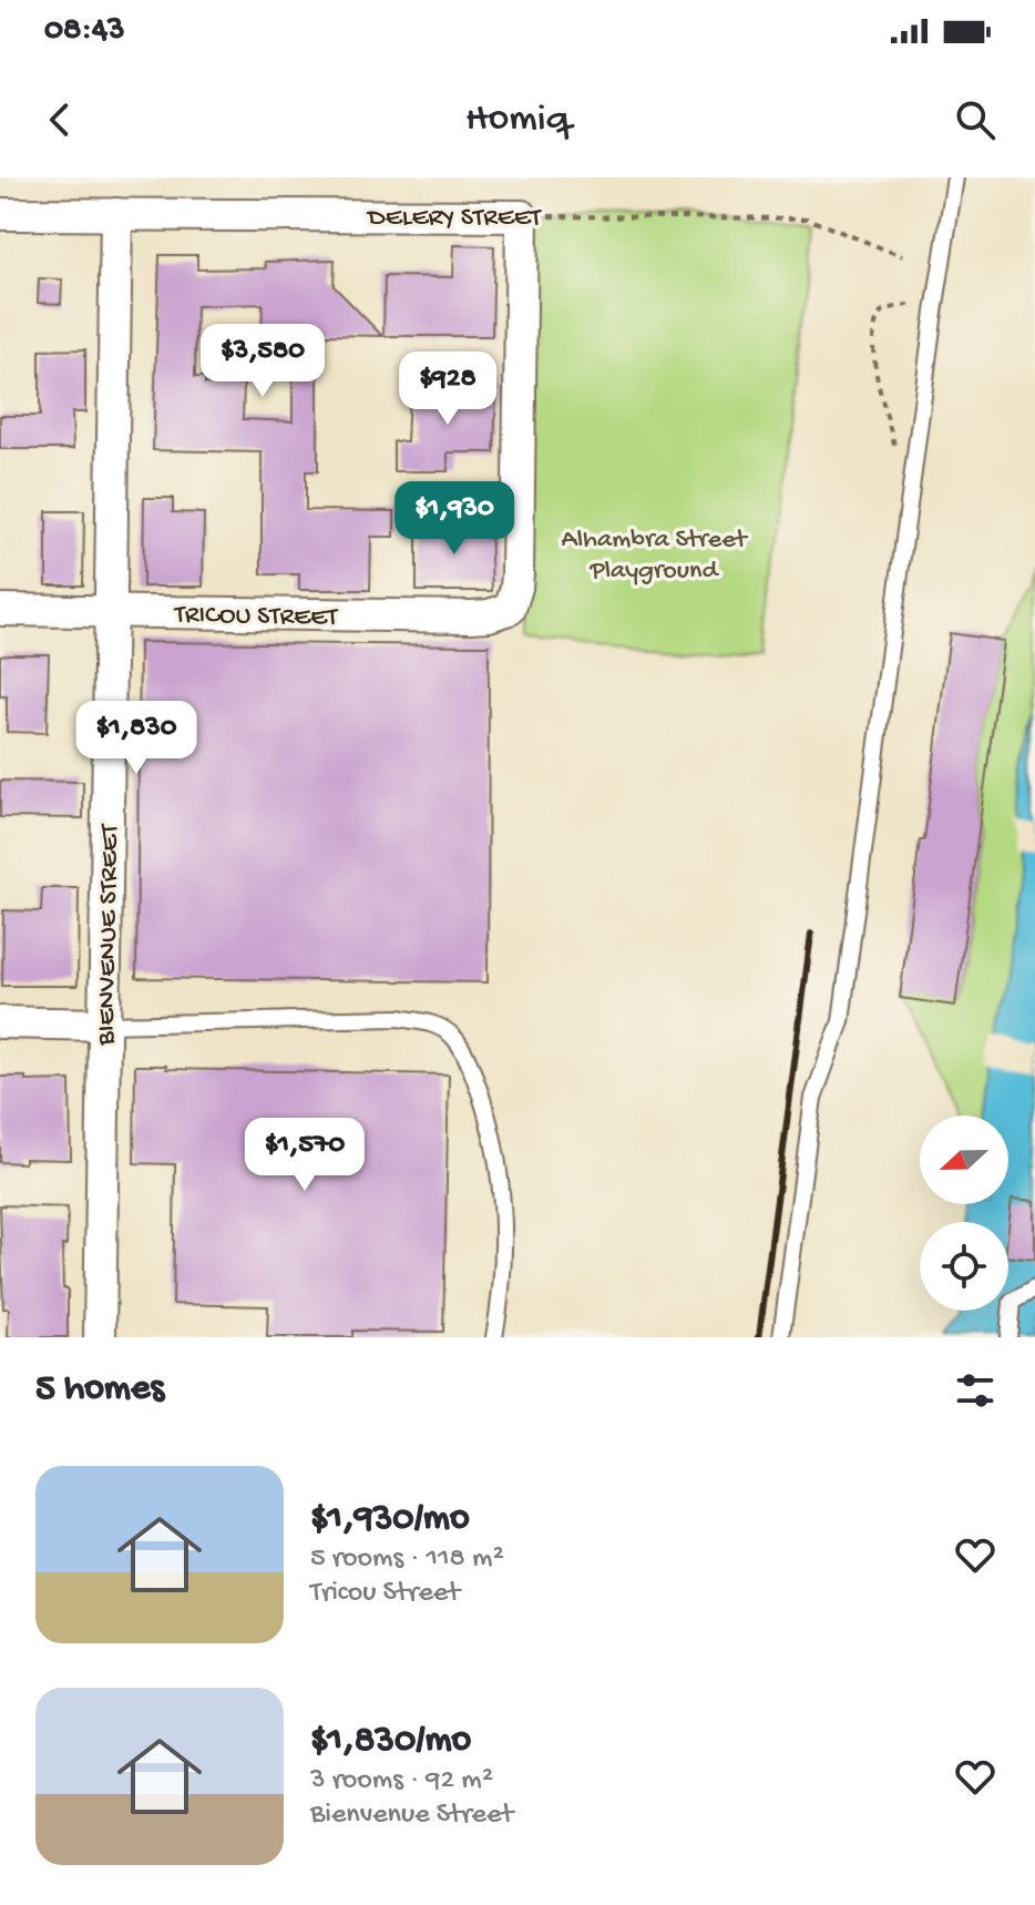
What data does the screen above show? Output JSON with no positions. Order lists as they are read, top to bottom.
{
  "streets": {
    "street": ["DELERY STREET", "TRICOU STREET", "BIENVENUE STREET"]
  },
  "crossings": [
    ["DELERY STREET", "TRICOU STREET"],
    ["DELERY STREET", "BIENVENUE STREET"],
    ["TRICOU STREET", "BIENVENUE STREET"]
  ],
  "parks": ["Alhambra Street Playground"],
  "north": "left",
  "page": {
    "status": "08:43",
    "header": "Homiq",
    "price": [
      "$3,580",
      "$928",
      "$1,930",
      "$1,830",
      "$1,570"
    ],
    "heading": "5 homes",
    "list": [
      {
        "name": "$1,930/mo",
        "note": "5 rooms · 118 m² · Tricou Street"
      },
      {
        "name": "$1,830/mo",
        "note": "3 rooms · 92 m² · Bienvenue Street"
      }
    ]
  }
}
